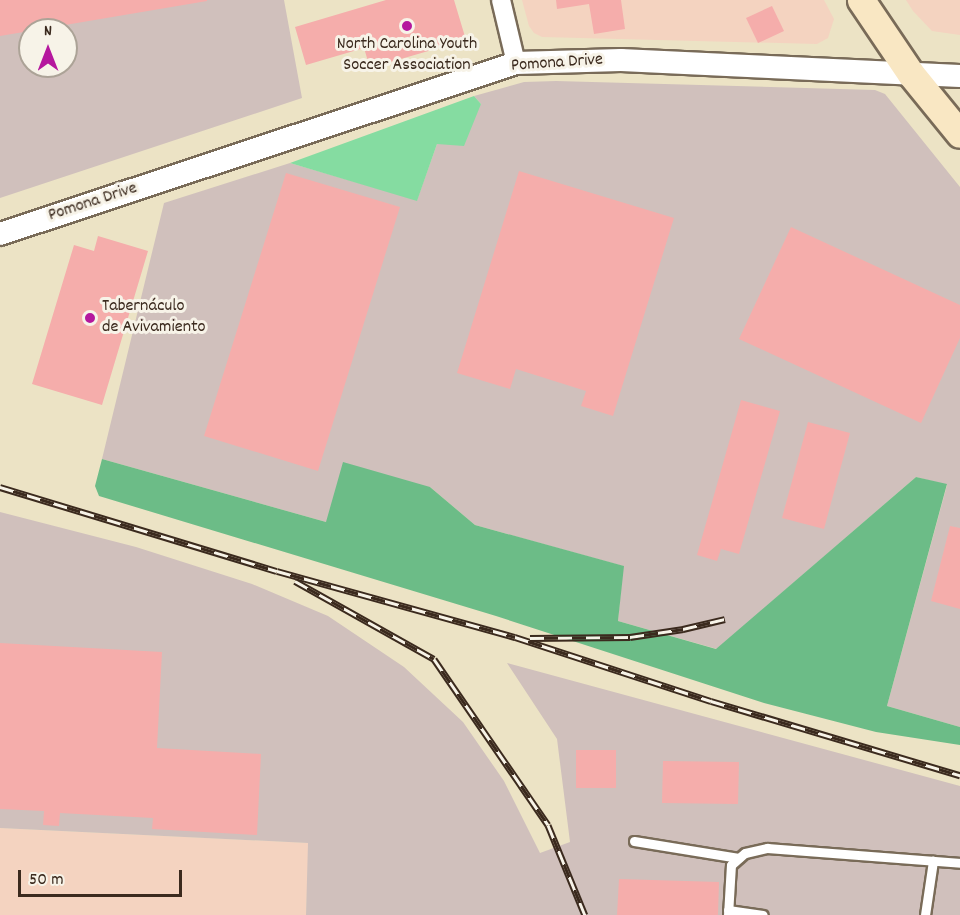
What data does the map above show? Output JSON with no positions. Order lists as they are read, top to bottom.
{
  "streets": {
    "street": ["Pomona Drive"]
  },
  "places": ["North Carolina Youth Soccer Association", "Tabernáculo de Avivamiento"],
  "scale_bar": "50 m",
  "north": "top"
}
